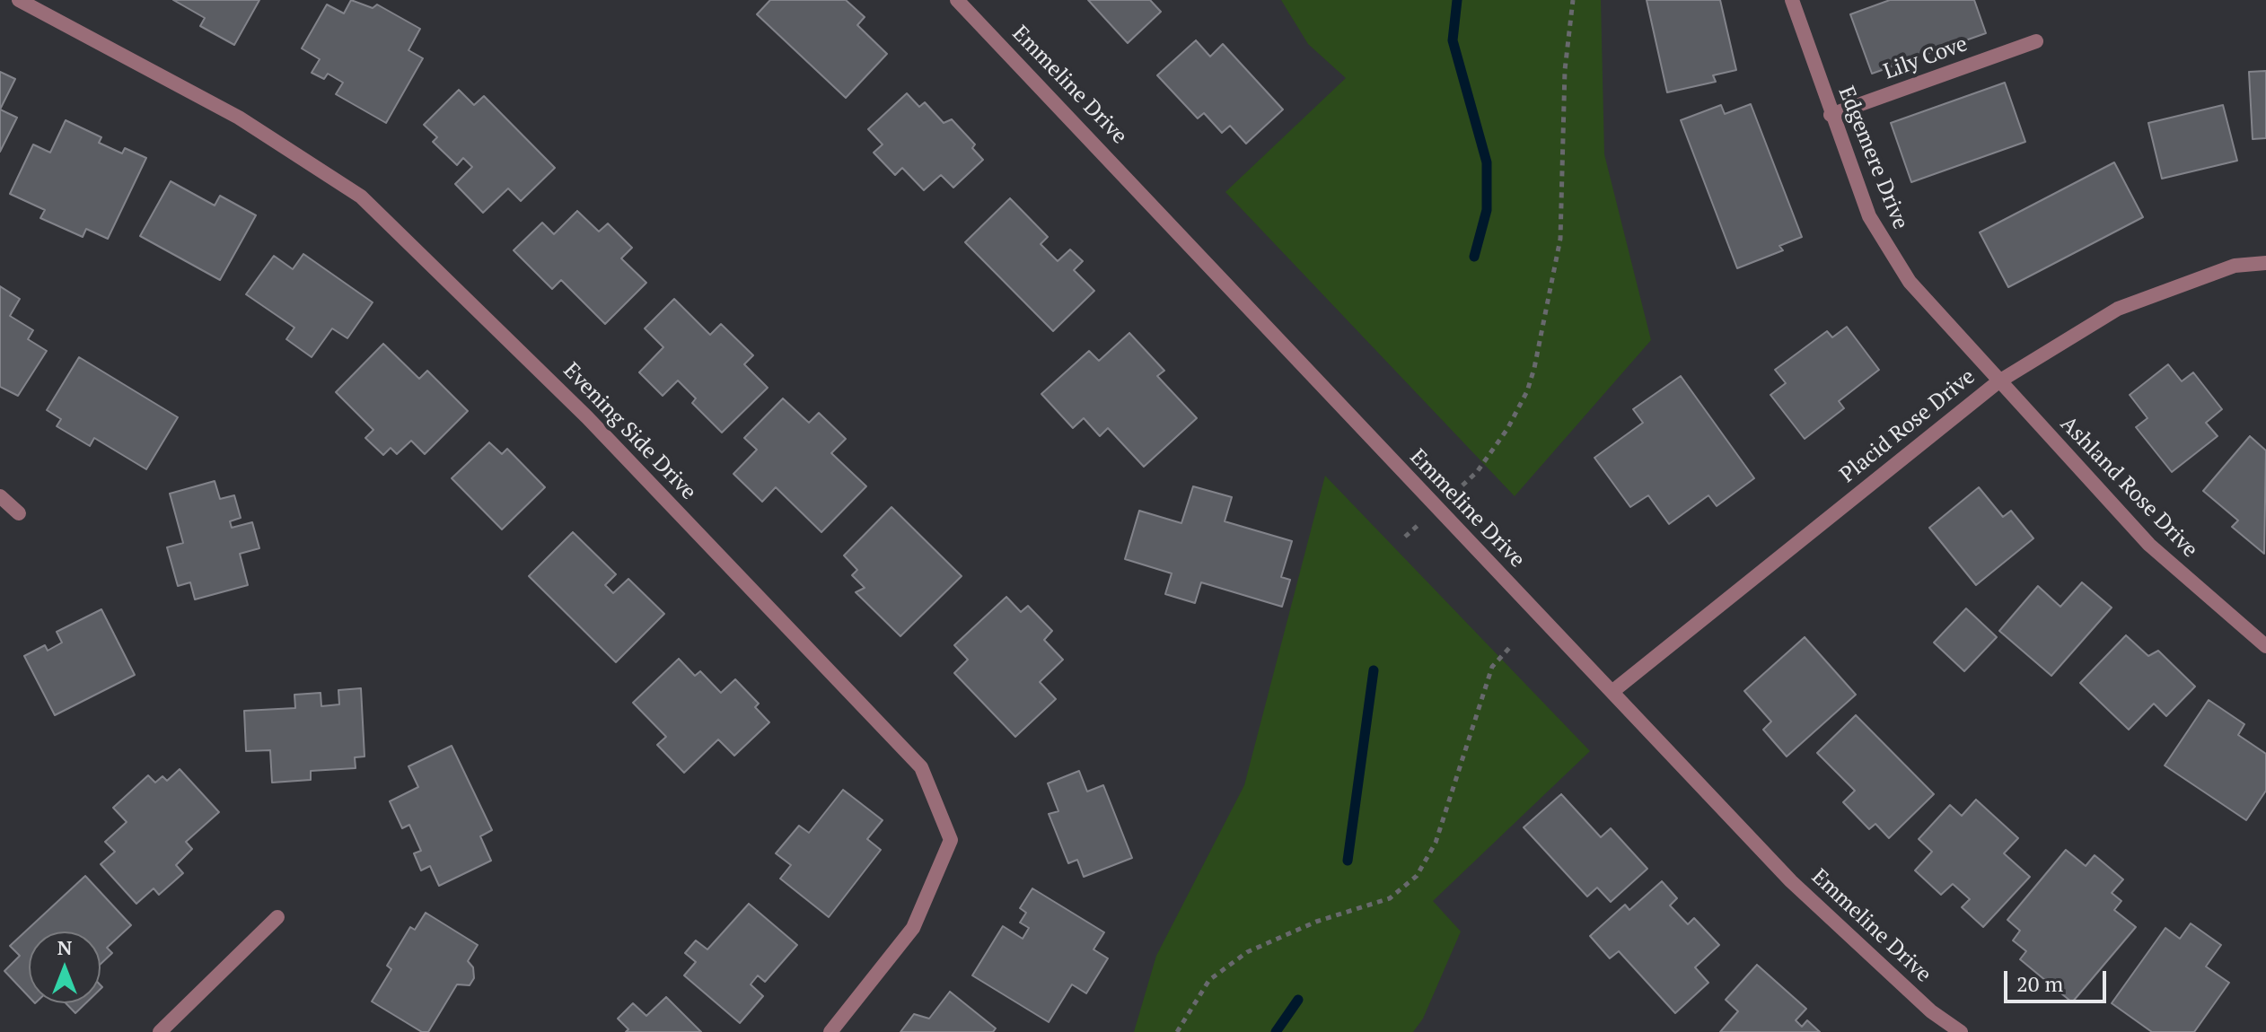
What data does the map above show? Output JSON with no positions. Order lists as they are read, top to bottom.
{
  "streets": {
    "street": [
      "Lily Cove",
      "Emmeline Drive",
      "Edgemere Drive",
      "Placid Rose Drive",
      "Evening Side Drive",
      "Ashland Rose Drive"
    ]
  },
  "crossings": [
    ["Lily Cove", "Edgemere Drive"],
    ["Emmeline Drive", "Placid Rose Drive"],
    ["Edgemere Drive", "Placid Rose Drive"],
    ["Edgemere Drive", "Ashland Rose Drive"],
    ["Placid Rose Drive", "Ashland Rose Drive"]
  ],
  "scale_bar": "20 m",
  "north": "top"
}
